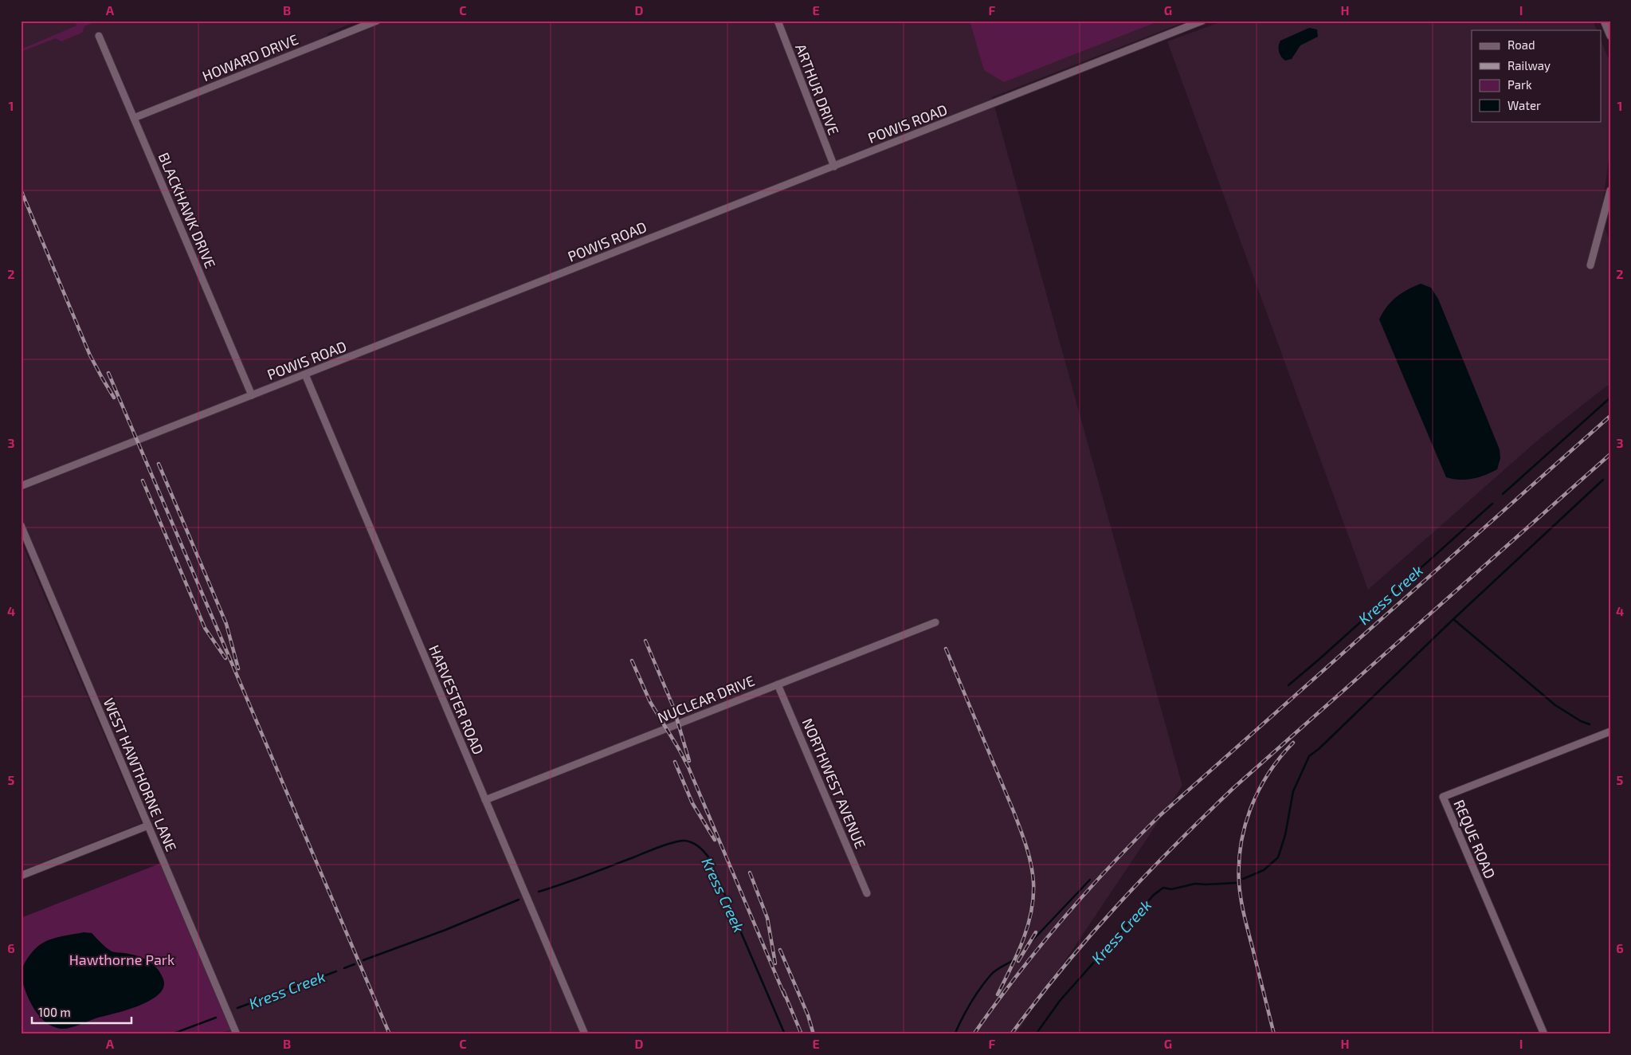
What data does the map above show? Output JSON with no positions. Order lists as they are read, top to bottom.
{
  "streets": {
    "street": [
      "HOWARD DRIVE",
      "ARTHUR DRIVE",
      "POWIS ROAD",
      "BLACKHAWK DRIVE",
      "NUCLEAR DRIVE",
      "HARVESTER ROAD",
      "WEST HAWTHORNE LANE",
      "NORTHWEST AVENUE",
      "REQUE ROAD"
    ]
  },
  "crossings": [
    ["HOWARD DRIVE", "BLACKHAWK DRIVE"],
    ["ARTHUR DRIVE", "POWIS ROAD"],
    ["POWIS ROAD", "BLACKHAWK DRIVE"],
    ["POWIS ROAD", "HARVESTER ROAD"],
    ["NUCLEAR DRIVE", "HARVESTER ROAD"],
    ["NUCLEAR DRIVE", "NORTHWEST AVENUE"]
  ],
  "water": ["Kress Creek"],
  "parks": ["Hawthorne Park"],
  "legend": [
    "Road",
    "Railway",
    "Park",
    "Water"
  ],
  "scale_bar": "100 m",
  "grid": {
    "columns": [
      "A",
      "B",
      "C",
      "D",
      "E",
      "F",
      "G",
      "H",
      "I"
    ],
    "rows": [
      "1",
      "2",
      "3",
      "4",
      "5",
      "6"
    ]
  }
}
